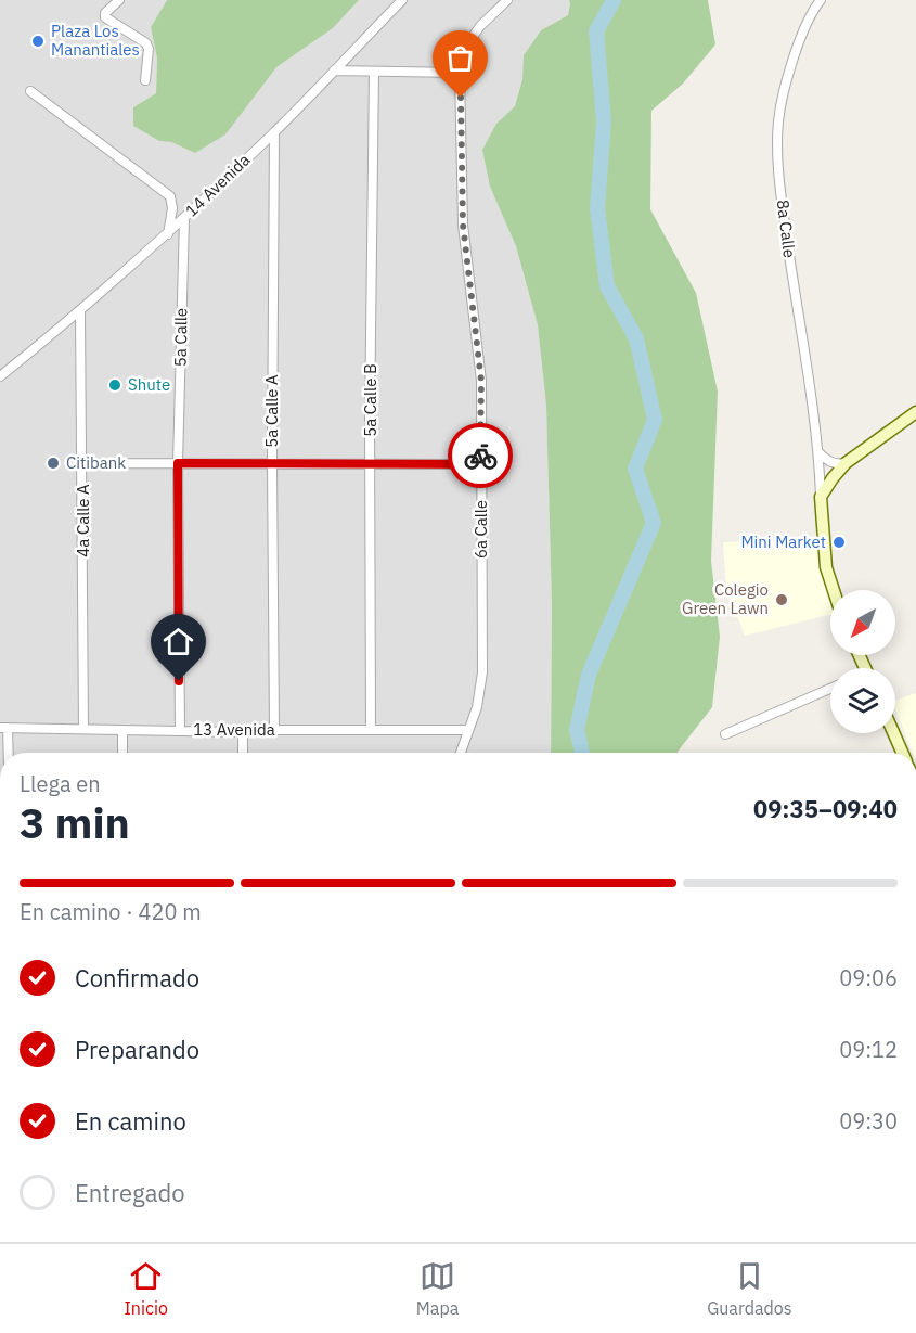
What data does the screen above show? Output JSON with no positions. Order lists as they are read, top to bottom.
{
  "streets": {
    "street": [
      "14 Avenida",
      "8a Calle",
      "5a Calle",
      "5a Calle B",
      "5a Calle A",
      "4a Calle A",
      "6a Calle",
      "13 Avenida"
    ]
  },
  "crossings": [
    ["14 Avenida", "5a Calle"],
    ["14 Avenida", "5a Calle A"],
    ["14 Avenida", "4a Calle A"],
    ["5a Calle", "13 Avenida"],
    ["5a Calle B", "13 Avenida"],
    ["5a Calle A", "13 Avenida"],
    ["4a Calle A", "13 Avenida"],
    ["6a Calle", "13 Avenida"]
  ],
  "places": [
    "Plaza Los Manantiales",
    "Shute",
    "Citibank",
    "Mini Market",
    "Colegio Green Lawn"
  ],
  "north": "bottom left",
  "page": {
    "heading": ["3 min", "Llega en", "09:35–09:40"],
    "bar": "En camino · 420 m",
    "list": [
      ["Confirmado", "09:06"],
      ["Preparando", "09:12"],
      ["En camino", "09:30"],
      "Entregado"
    ],
    "tabs": ["Inicio", "Mapa", "Guardados"]
  }
}
